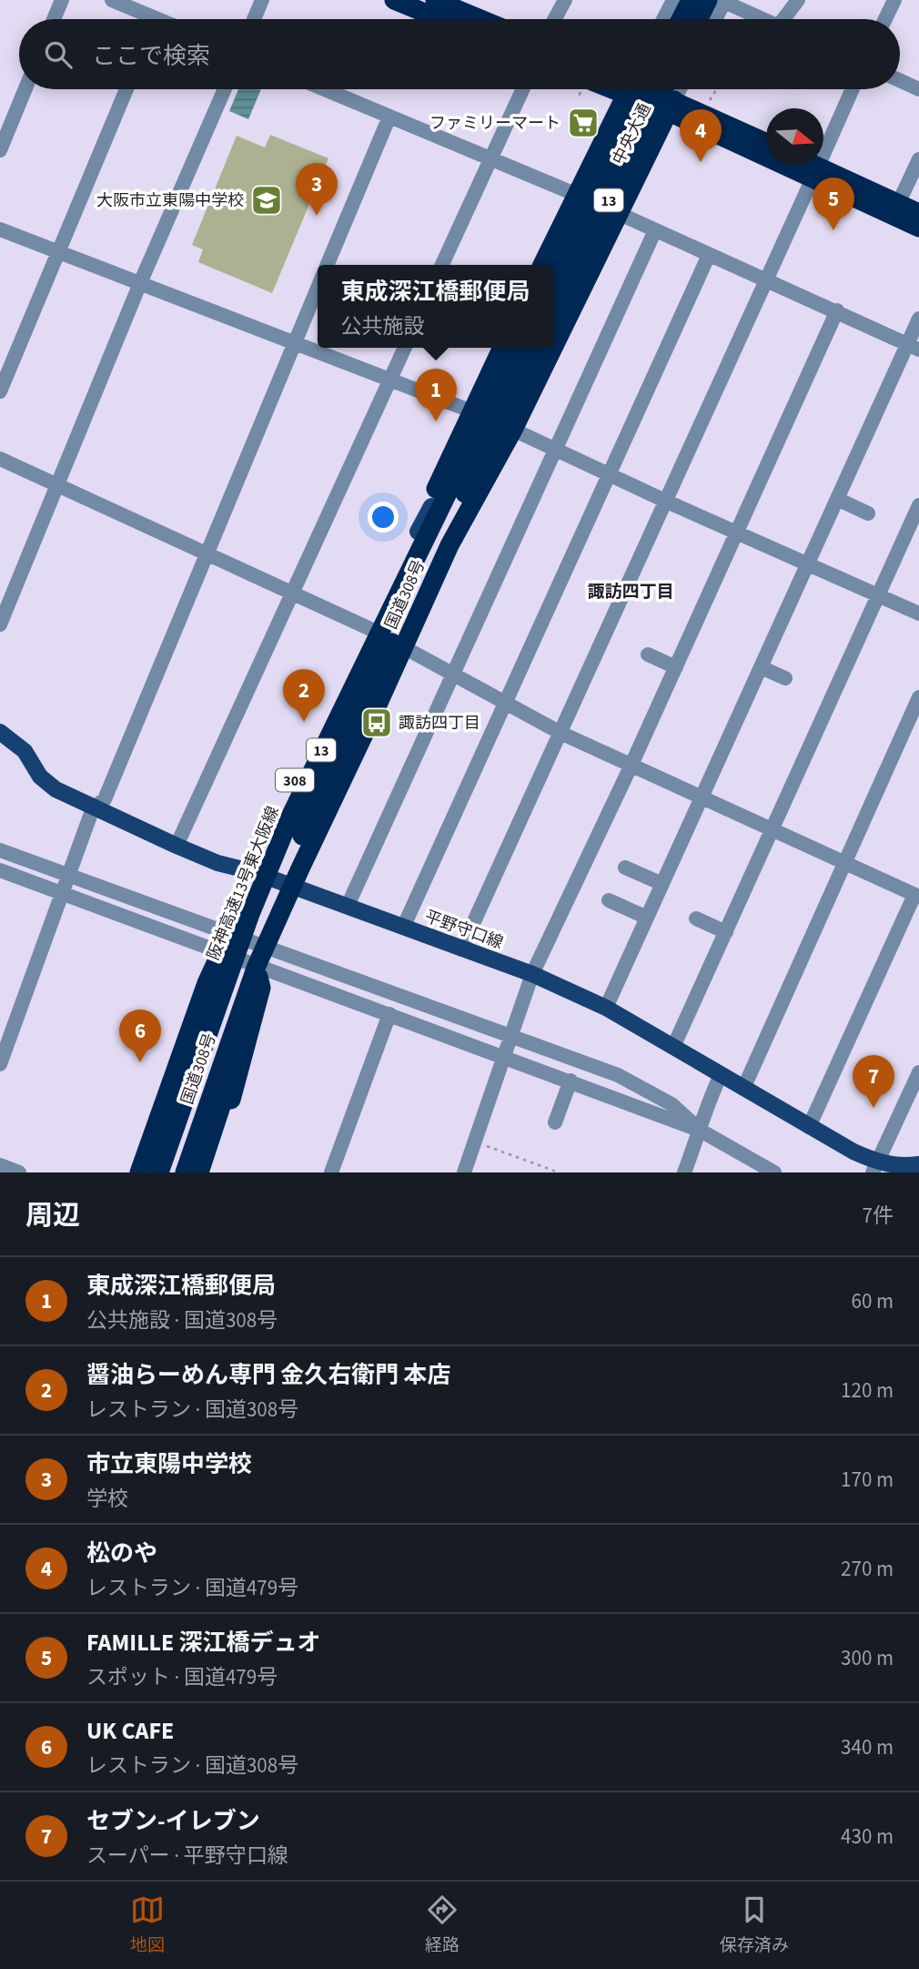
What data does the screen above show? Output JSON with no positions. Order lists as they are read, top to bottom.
{
  "streets": {
    "highway": [
      "13",
      "国道308号",
      "308",
      "阪神高速13号東大阪線"
    ],
    "main road": ["中央大通", "平野守口線"]
  },
  "crossings": [
    ["中央大通", "国道308号"],
    ["国道308号", "平野守口線"]
  ],
  "districts": ["諏訪四丁目"],
  "places": {
    "supermarket": ["ファミリーマート"],
    "school or university": ["大阪市立東陽中学校"],
    "bus stop": ["諏訪四丁目"]
  },
  "north": "right",
  "page": {
    "search": "ここで検索",
    "pins": [
      "4",
      "3",
      "5",
      "1",
      "2",
      "6",
      "7"
    ],
    "popup": ["東成深江橋郵便局", "公共施設"],
    "heading": ["周辺", "7件"],
    "list": [
      {
        "mark": "1",
        "name": "東成深江橋郵便局",
        "note": "公共施設 · 国道308号",
        "value": "60 m"
      },
      {
        "mark": "2",
        "name": "醤油らーめん専門 金久右衛門 本店",
        "note": "レストラン · 国道308号",
        "value": "120 m"
      },
      {
        "mark": "3",
        "name": "市立東陽中学校",
        "note": "学校",
        "value": "170 m"
      },
      {
        "mark": "4",
        "name": "松のや",
        "note": "レストラン · 国道479号",
        "value": "270 m"
      },
      {
        "mark": "5",
        "name": "FAMILLE 深江橋デュオ",
        "note": "スポット · 国道479号",
        "value": "300 m"
      },
      {
        "mark": "6",
        "name": "UK CAFE",
        "note": "レストラン · 国道308号",
        "value": "340 m"
      },
      {
        "mark": "7",
        "name": "セブン-イレブン",
        "note": "スーパー · 平野守口線",
        "value": "430 m"
      }
    ],
    "nav": ["地図", "経路", "保存済み"]
  }
}
